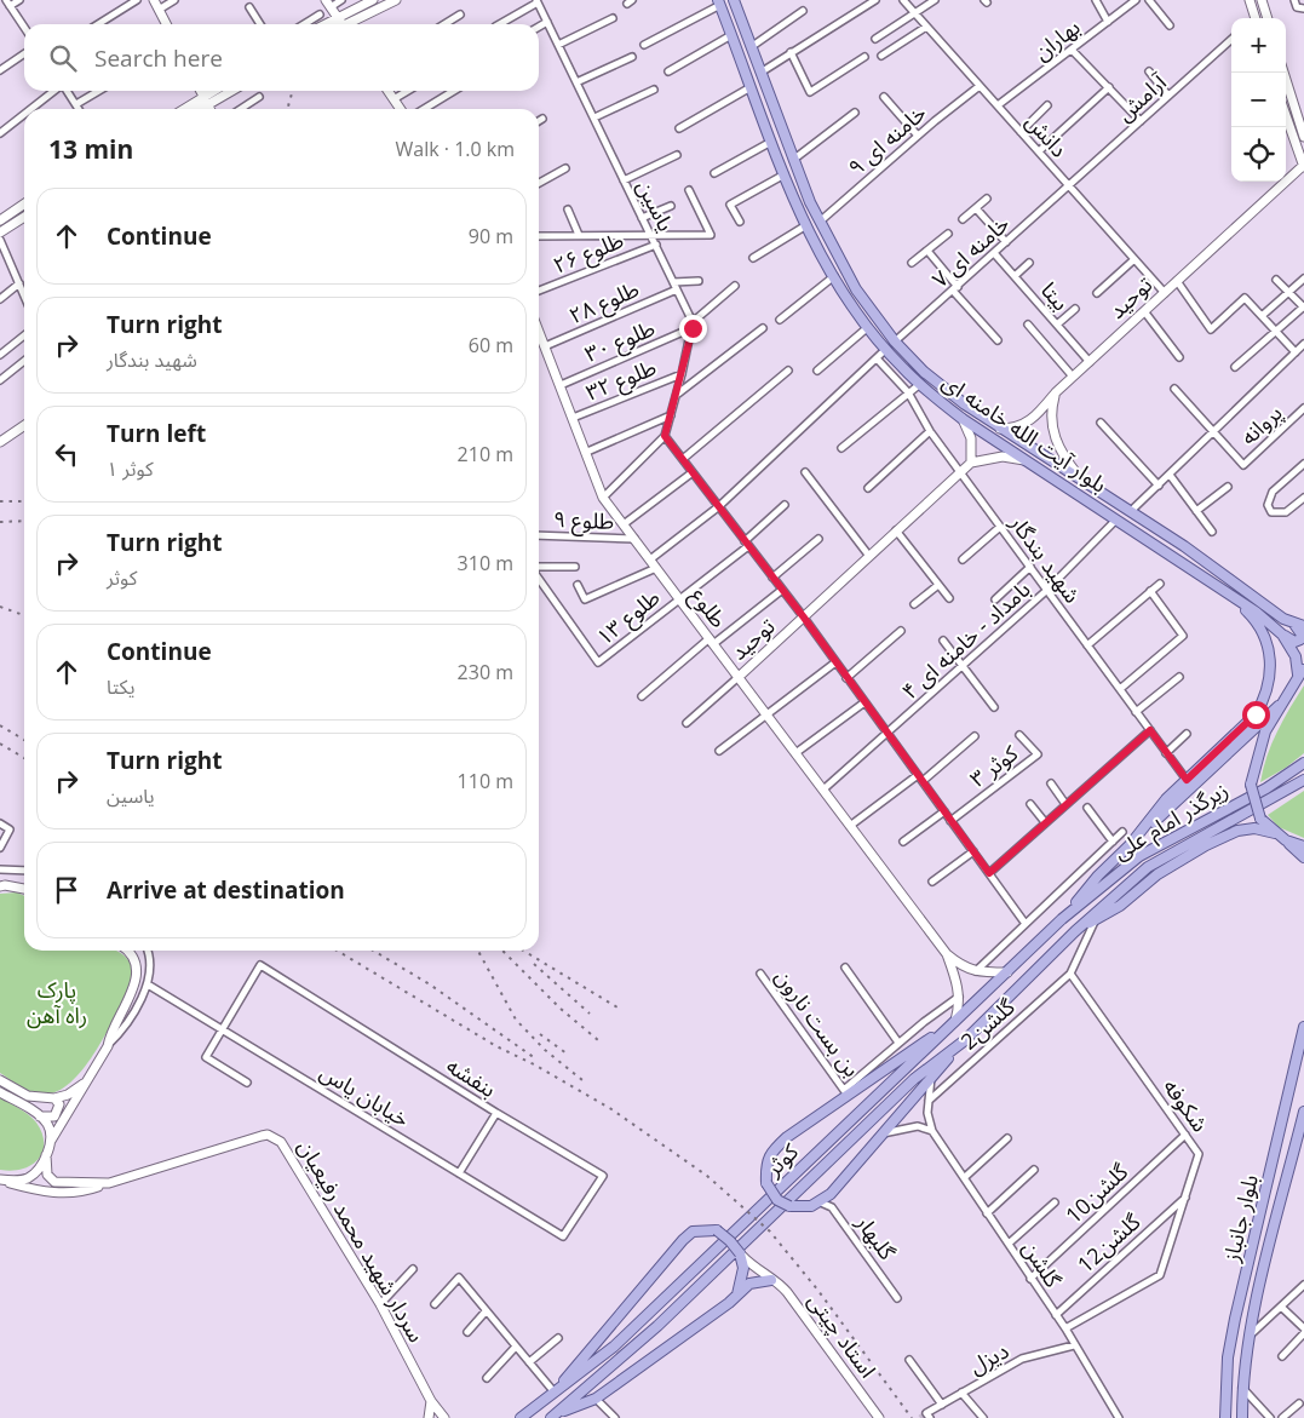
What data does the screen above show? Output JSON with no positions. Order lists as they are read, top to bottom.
{
  "streets": {
    "main road": [
      "بلوار آیت الله خامنه ای",
      "زیرگذر امام علی",
      "کوثر",
      "بلوار جانباز"
    ],
    "street": [
      "بهاران",
      "آرامش",
      "دانش",
      "خامنه ای ۹",
      "یاسین",
      "خامنه ای ۷",
      "طلوع ۲۶",
      "بیتا",
      "توحید",
      "طلوع ۲۸",
      "طلوع ۳۰",
      "طلوع ۳۲",
      "پروانه",
      "طلوع ۹",
      "شهید بندگار",
      "طلوع",
      "طلوع ۱۳",
      "بامداد - خامنه ای ۴",
      "کوثر ۳",
      "بن بست نارون",
      "گلشن2",
      "بنفشه",
      "خیابان یاس",
      "شکوفه",
      "گلشن10",
      "گلبهار",
      "سردار شهید محمد رفیعیان",
      "گلشن12",
      "گلشن",
      "استاد چیتی",
      "دیزل"
    ]
  },
  "crossings": [
    ["بهاران", "دانش"],
    ["آرامش", "دانش"],
    ["آرامش", "خامنه ای ۷"],
    ["دانش", "خامنه ای ۹"],
    ["دانش", "خامنه ای ۷"],
    ["دانش", "توحید"],
    ["خامنه ای ۹", "بلوار آیت الله خامنه ای"],
    ["یاسین", "طلوع ۲۶"],
    ["یاسین", "طلوع ۲۸"],
    ["یاسین", "طلوع ۳۰"],
    ["خامنه ای ۷", "بیتا"],
    ["خامنه ای ۷", "بلوار آیت الله خامنه ای"],
    ["بیتا", "توحید"],
    ["توحید", "بلوار آیت الله خامنه ای"],
    ["توحید", "شهید بندگار"],
    ["توحید", "طلوع"],
    ["طلوع ۲۸", "طلوع"],
    ["طلوع ۳۰", "طلوع"],
    ["طلوع ۳۲", "طلوع"],
    ["بلوار آیت الله خامنه ای", "بامداد - خامنه ای ۴"],
    ["طلوع ۹", "طلوع"],
    ["شهید بندگار", "بامداد - خامنه ای ۴"],
    ["طلوع", "طلوع ۱۳"],
    ["طلوع", "بامداد - خامنه ای ۴"],
    ["زیرگذر امام علی", "کوثر"],
    ["گلشن2", "شکوفه"],
    ["بنفشه", "خیابان یاس"],
    ["شکوفه", "گلشن10"],
    ["شکوفه", "گلشن12"],
    ["شکوفه", "گلشن"],
    ["گلشن10", "گلشن"],
    ["گلشن12", "گلشن"],
    ["گلشن", "دیزل"]
  ],
  "parks": ["پارک راه آهن"],
  "page": {
    "map_buttons": ["+", "−"],
    "search": "Search here",
    "heading": ["13 min", "Walk · 1.0 km"],
    "list": [
      ["Continue", "90 m"],
      ["Turn right", "شهید بندگار", "60 m"],
      ["Turn left", "کوثر ۱", "210 m"],
      ["Turn right", "کوثر", "310 m"],
      ["Continue", "یکتا", "230 m"],
      ["Turn right", "یاسین", "110 m"],
      "Arrive at destination"
    ]
  }
}
